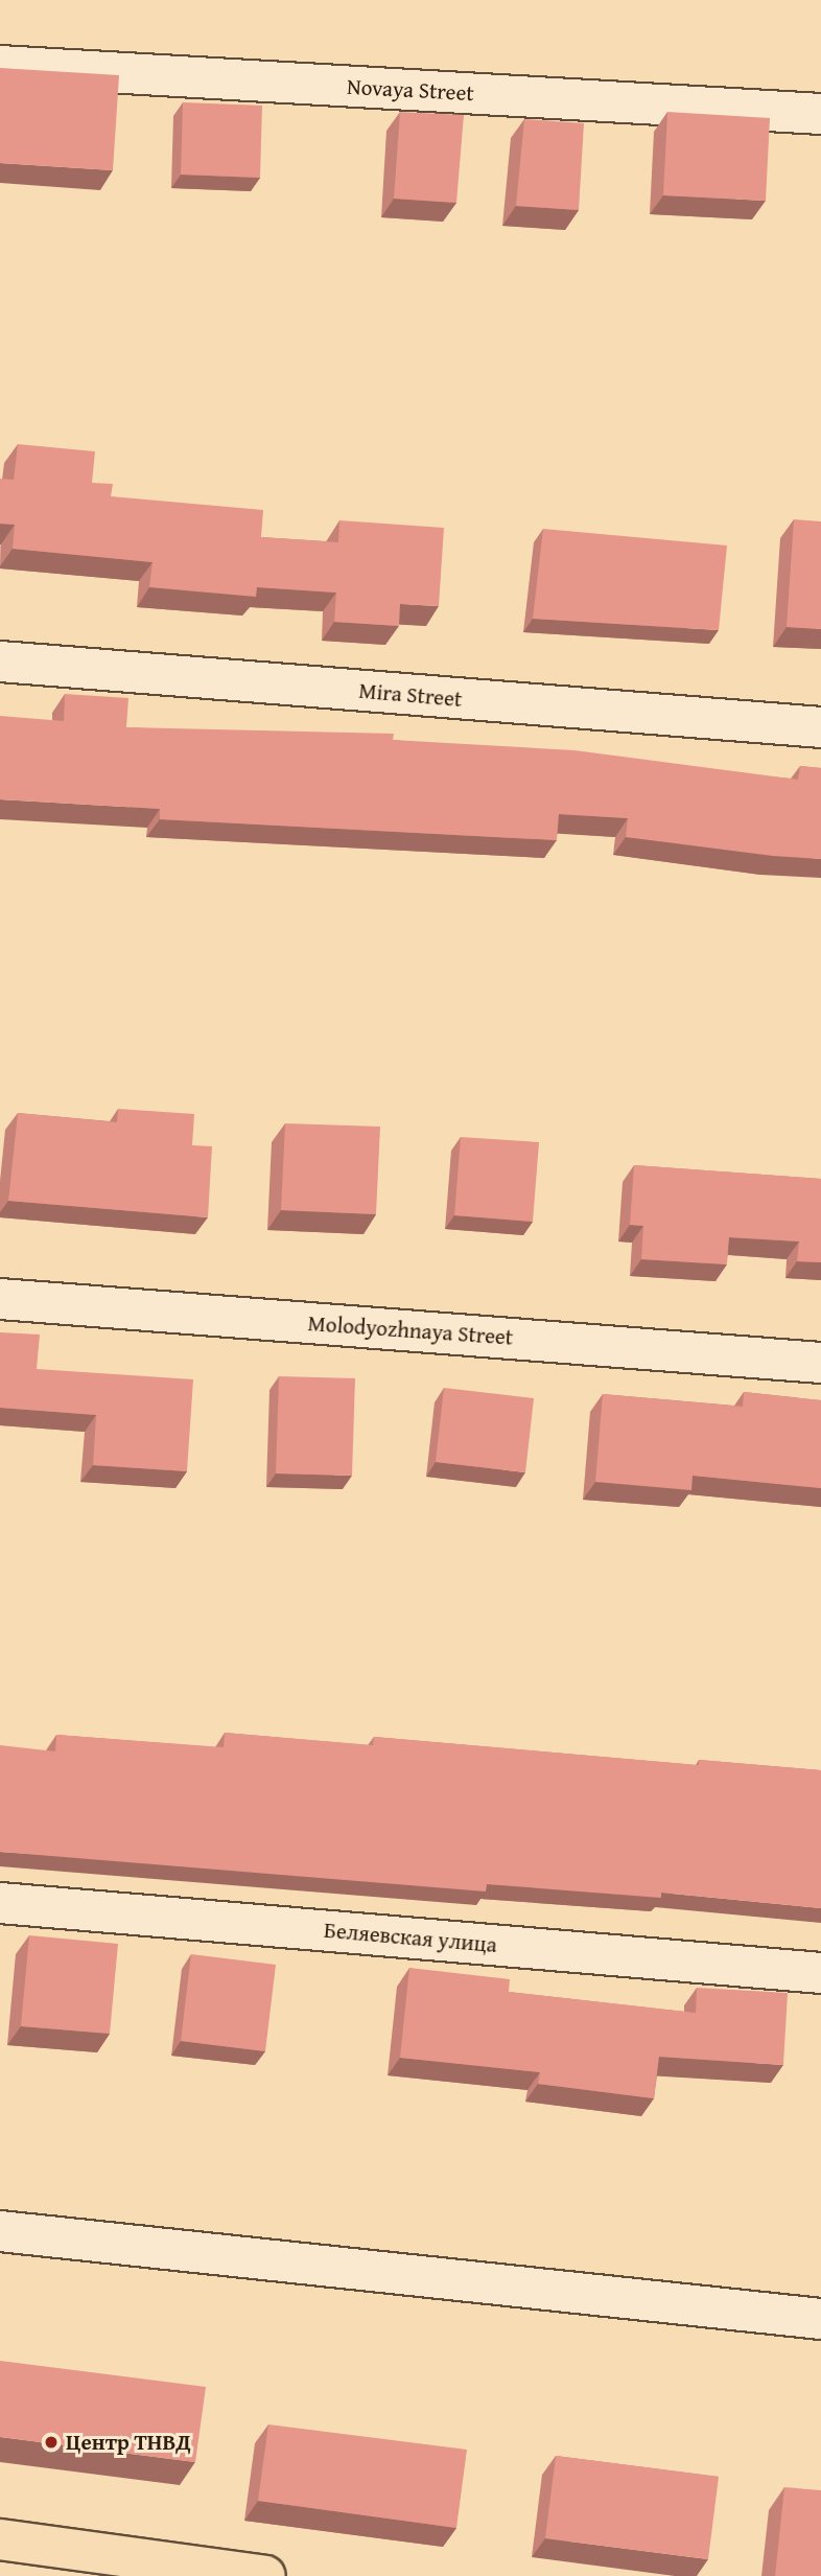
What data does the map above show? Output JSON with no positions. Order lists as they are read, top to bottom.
{
  "streets": {
    "street": [
      "Novaya Street",
      "Mira Street",
      "Molodyozhnaya Street",
      "Беляевская улица"
    ]
  },
  "places": ["Центр ТНВД"]
}
